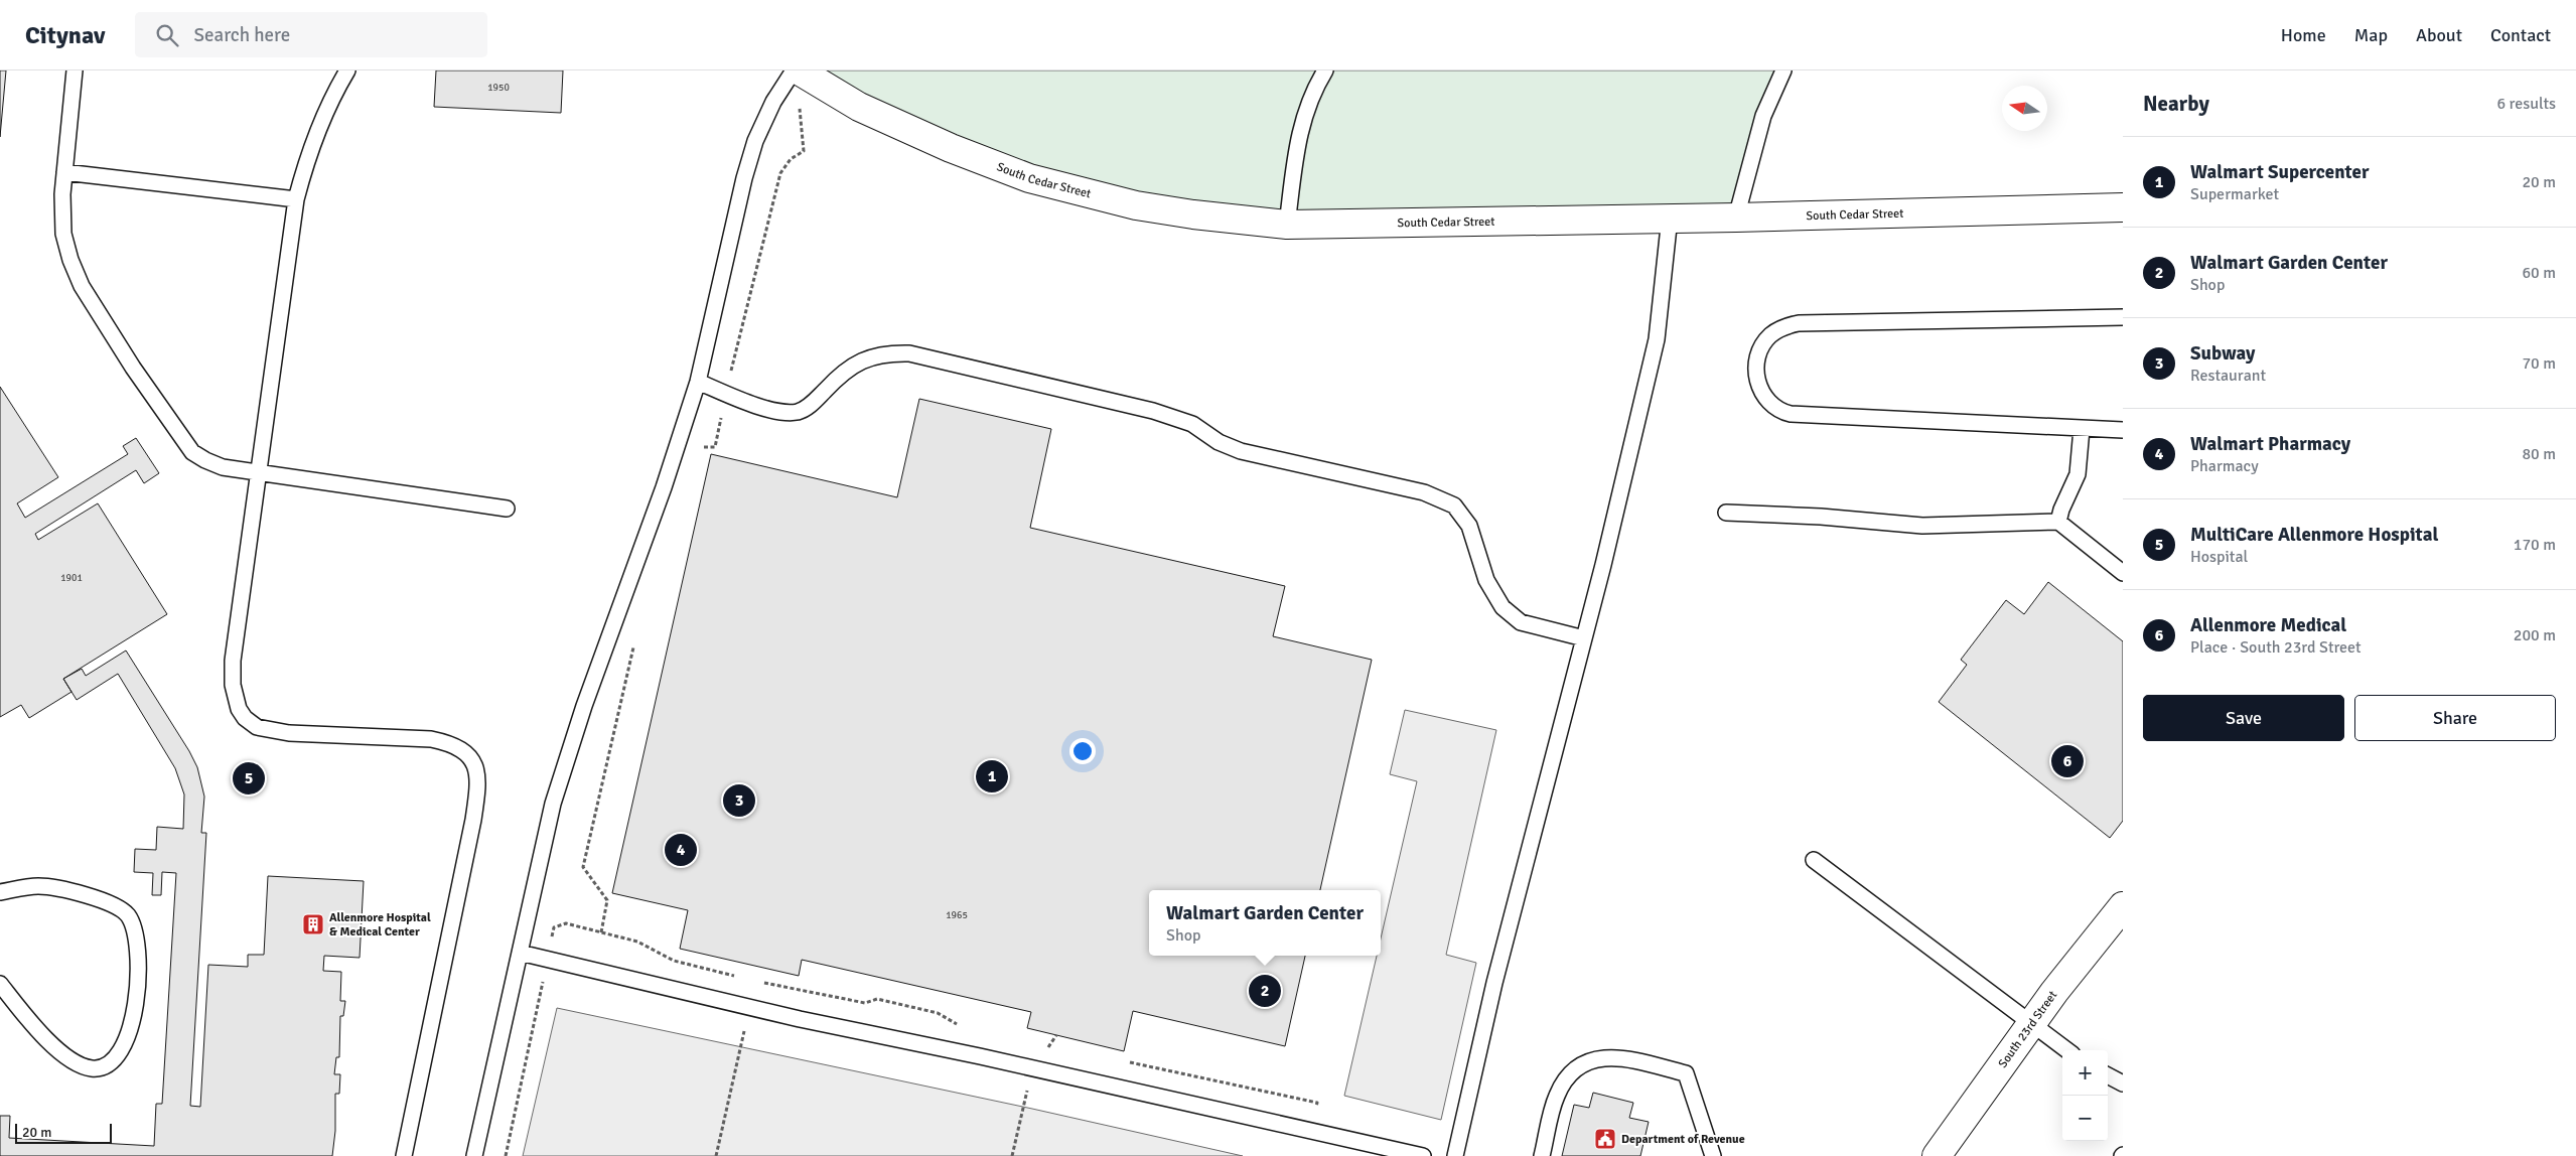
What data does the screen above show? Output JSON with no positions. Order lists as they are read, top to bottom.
{
  "streets": {
    "main road": ["South Cedar Street", "South 23rd Street"]
  },
  "places": {
    "building": ["Allenmore Hospital & Medical Center"],
    "public building": ["Department of Revenue"]
  },
  "house_numbers": ["1950", "1901", "1965"],
  "scale_bar": "20 m",
  "north": "left",
  "page": {
    "header": "Citynav",
    "search": "Search here",
    "nav": [
      "Home",
      "Map",
      "About",
      "Contact"
    ],
    "heading": ["Nearby", "6 results"],
    "list": [
      {
        "mark": "1",
        "name": "Walmart Supercenter",
        "note": "Supermarket",
        "value": "20 m"
      },
      {
        "mark": "2",
        "name": "Walmart Garden Center",
        "note": "Shop",
        "value": "60 m"
      },
      {
        "mark": "3",
        "name": "Subway",
        "note": "Restaurant",
        "value": "70 m"
      },
      {
        "mark": "4",
        "name": "Walmart Pharmacy",
        "note": "Pharmacy",
        "value": "80 m"
      },
      {
        "mark": "5",
        "name": "MultiCare Allenmore Hospital",
        "note": "Hospital",
        "value": "170 m"
      },
      {
        "mark": "6",
        "name": "Allenmore Medical",
        "note": "Place · South 23rd Street",
        "value": "200 m"
      }
    ],
    "buttons": ["Save", "Share"],
    "pins": [
      "6",
      "1",
      "5",
      "3",
      "4",
      "2"
    ],
    "popup": ["Walmart Garden Center", "Shop"],
    "map_buttons": ["+", "−"],
    "scale": "20 m"
  }
}
